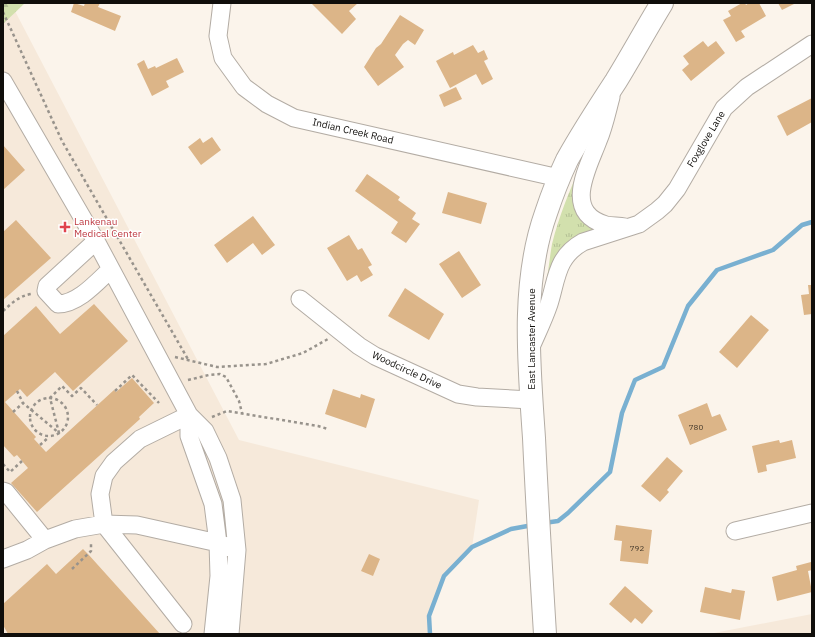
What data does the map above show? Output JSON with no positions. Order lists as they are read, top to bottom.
{
  "streets": {
    "highway": ["East Lancaster Avenue"],
    "street": ["Indian Creek Road", "Foxglove Lane", "Woodcircle Drive"]
  },
  "crossings": [
    ["Indian Creek Road", "East Lancaster Avenue"],
    ["Foxglove Lane", "East Lancaster Avenue"],
    ["East Lancaster Avenue", "Woodcircle Drive"]
  ],
  "places": {
    "health": ["Lankenau Medical Center"]
  },
  "house_numbers": ["780", "792"]
}
